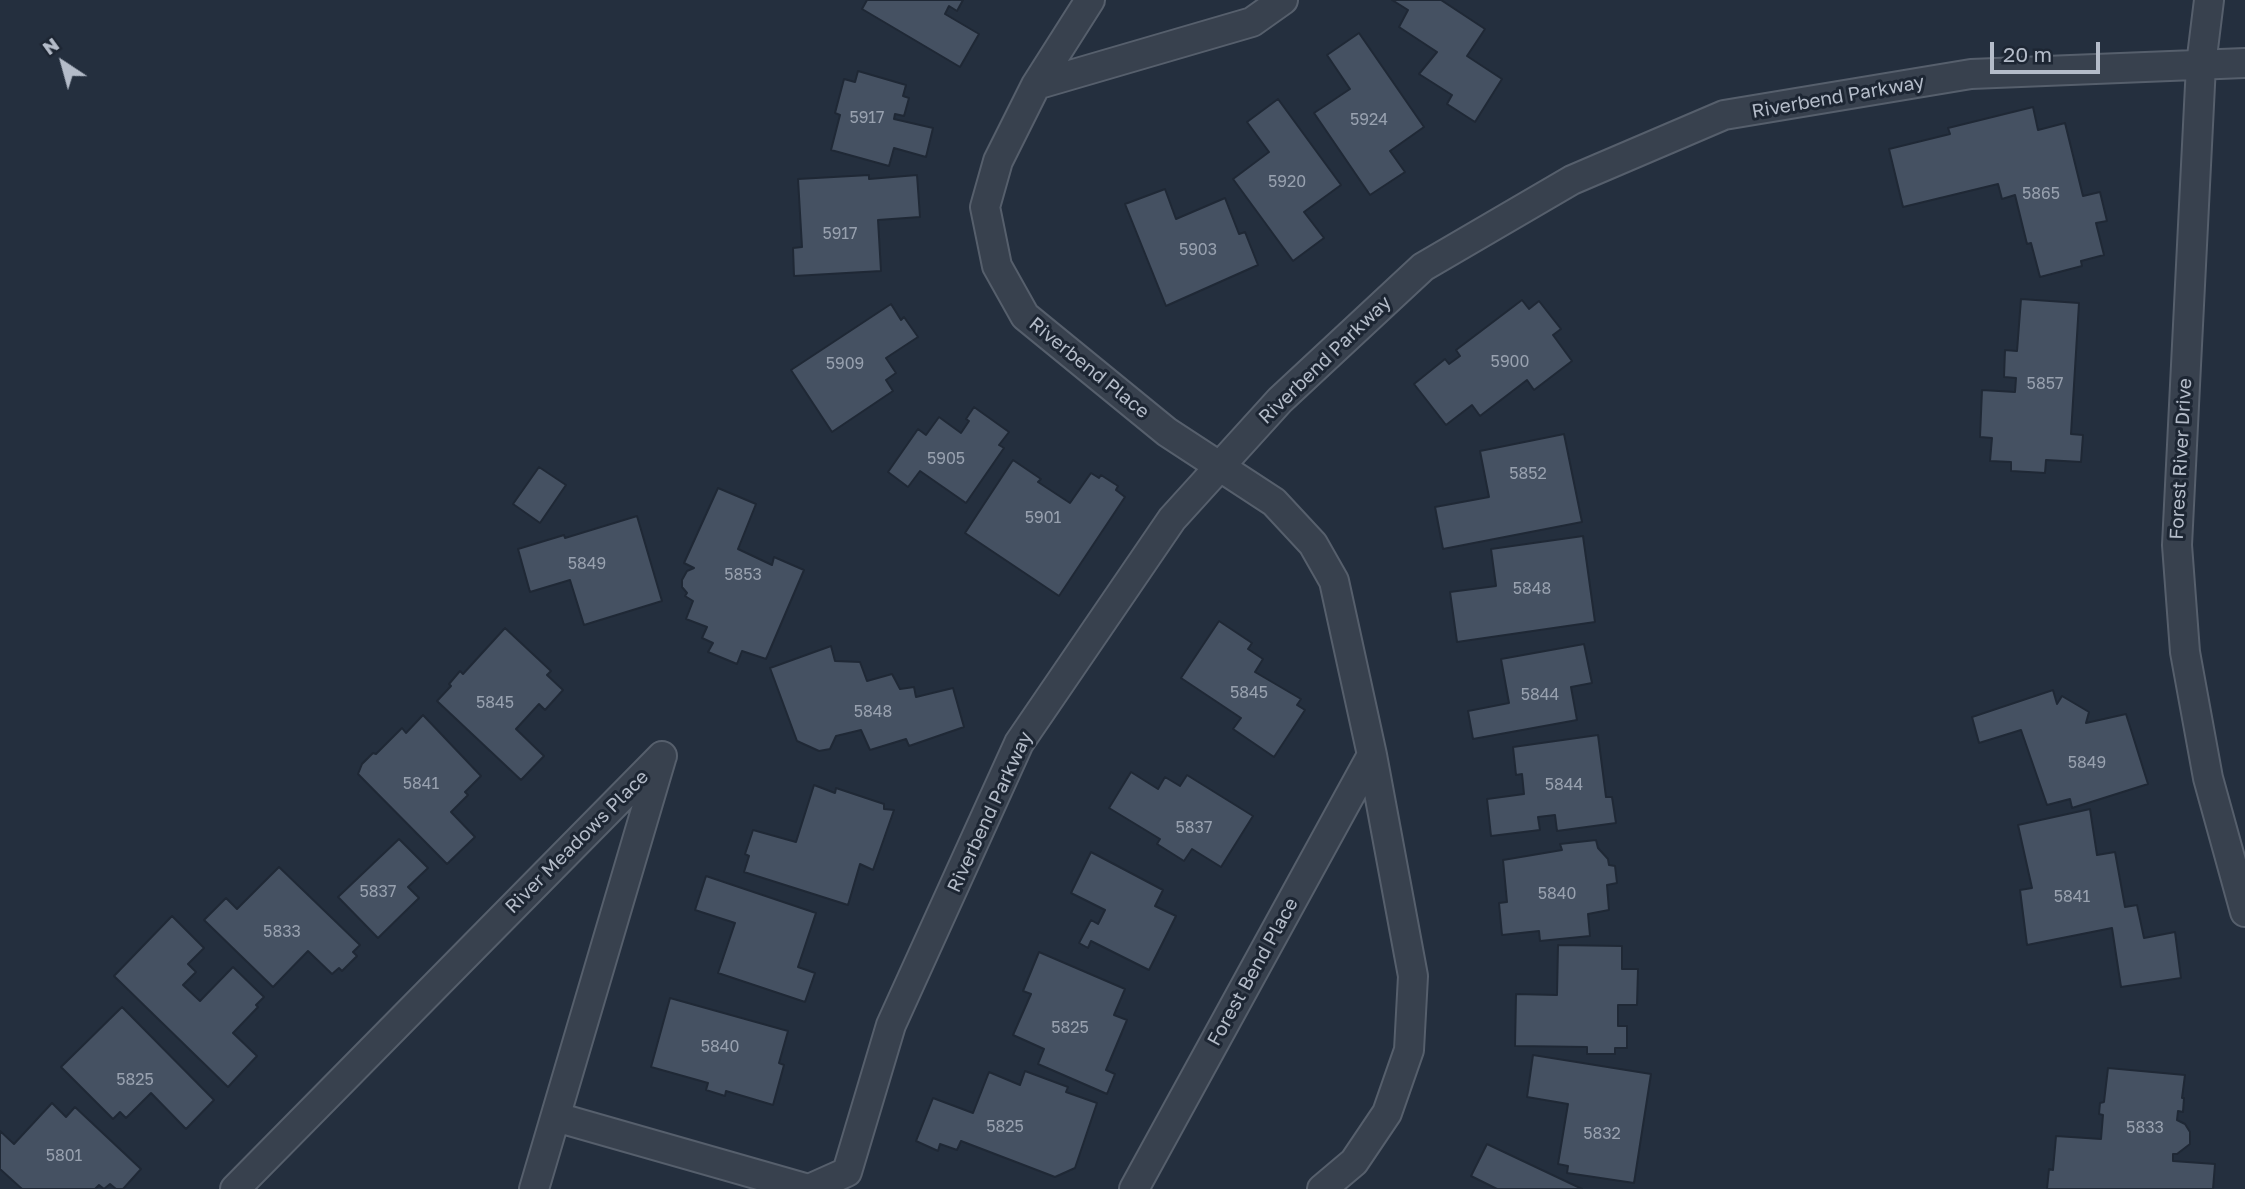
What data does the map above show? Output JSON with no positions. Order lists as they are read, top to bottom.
{
  "streets": {
    "street": [
      "Riverbend Parkway",
      "Riverbend Place",
      "Forest River Drive",
      "River Meadows Place",
      "Forest Bend Place"
    ]
  },
  "crossings": [
    ["Riverbend Parkway", "Riverbend Place"],
    ["Riverbend Parkway", "Forest River Drive"],
    ["Riverbend Parkway", "River Meadows Place"]
  ],
  "house_numbers": [
    "5917",
    "5924",
    "5920",
    "5865",
    "5917",
    "5903",
    "5900",
    "5909",
    "5857",
    "5905",
    "5852",
    "5901",
    "5849",
    "5853",
    "5848",
    "5845",
    "5844",
    "5845",
    "5848",
    "5849",
    "5841",
    "5844",
    "5837",
    "5837",
    "5840",
    "5841",
    "5833",
    "5825",
    "5840",
    "5825",
    "5825",
    "5833",
    "5832",
    "5801"
  ],
  "scale_bar": "20 m",
  "north": "top left"
}
